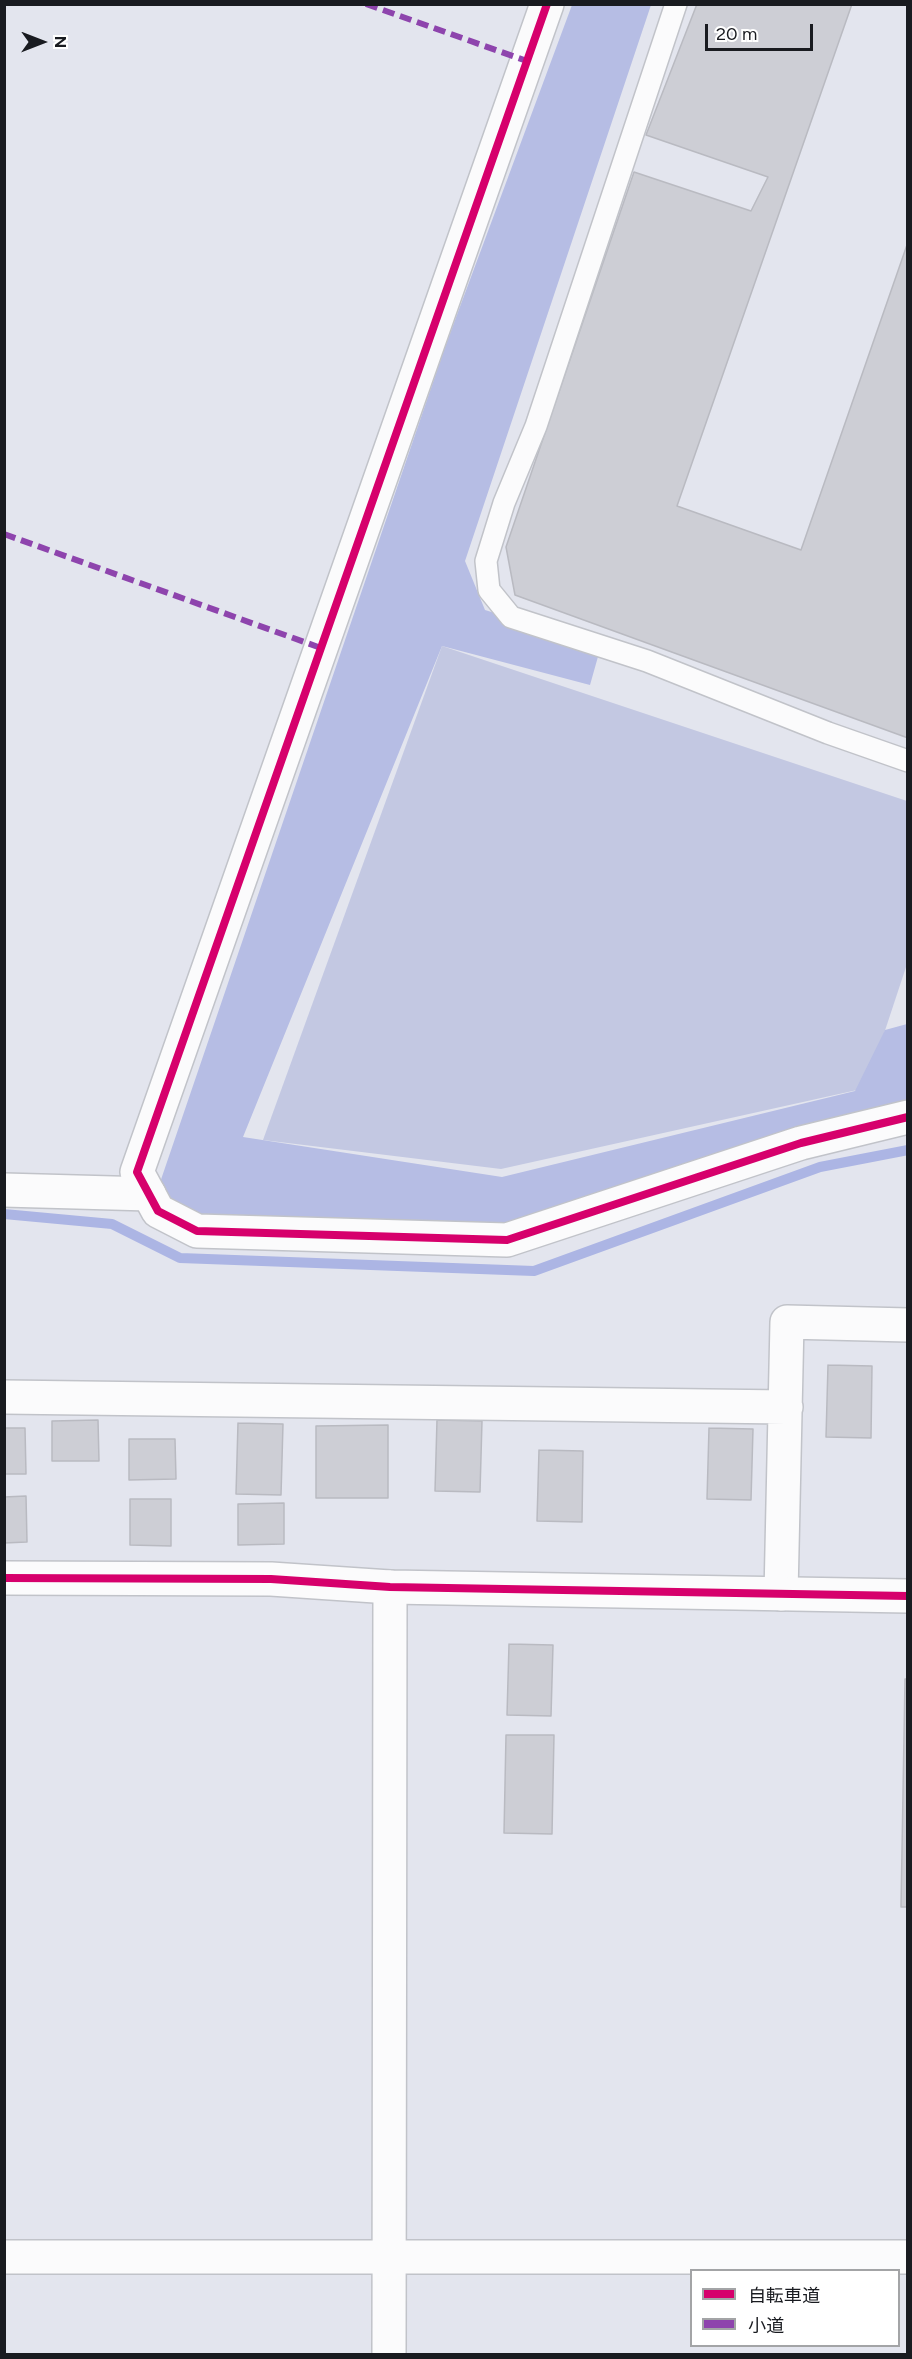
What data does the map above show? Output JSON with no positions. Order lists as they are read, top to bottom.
{
  "legend": ["自転車道", "小道"],
  "scale_bar": "20 m",
  "north": "right"
}
